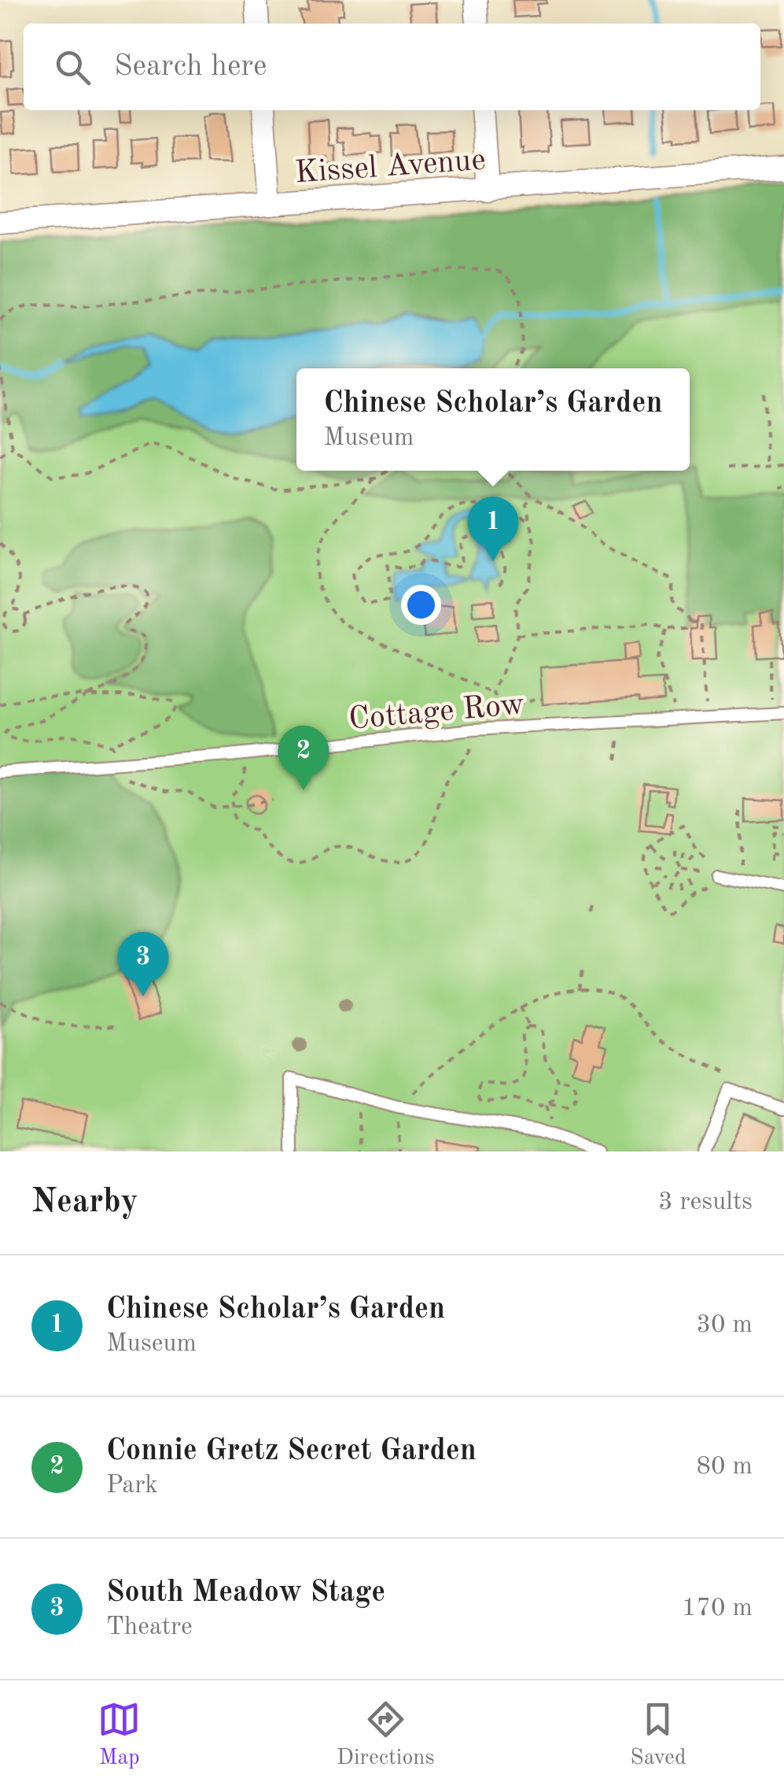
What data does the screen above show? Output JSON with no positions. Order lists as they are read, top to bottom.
{
  "streets": {
    "street": ["Kissel Avenue"],
    "lane": ["Cottage Row"]
  },
  "page": {
    "search": "Search here",
    "popup": ["Chinese Scholar’s Garden", "Museum"],
    "pins": ["1", "2", "3"],
    "heading": ["Nearby", "3 results"],
    "list": [
      {
        "mark": "1",
        "name": "Chinese Scholar’s Garden",
        "note": "Museum",
        "value": "30 m"
      },
      {
        "mark": "2",
        "name": "Connie Gretz Secret Garden",
        "note": "Park",
        "value": "80 m"
      },
      {
        "mark": "3",
        "name": "South Meadow Stage",
        "note": "Theatre",
        "value": "170 m"
      }
    ],
    "nav": ["Map", "Directions", "Saved"]
  }
}
